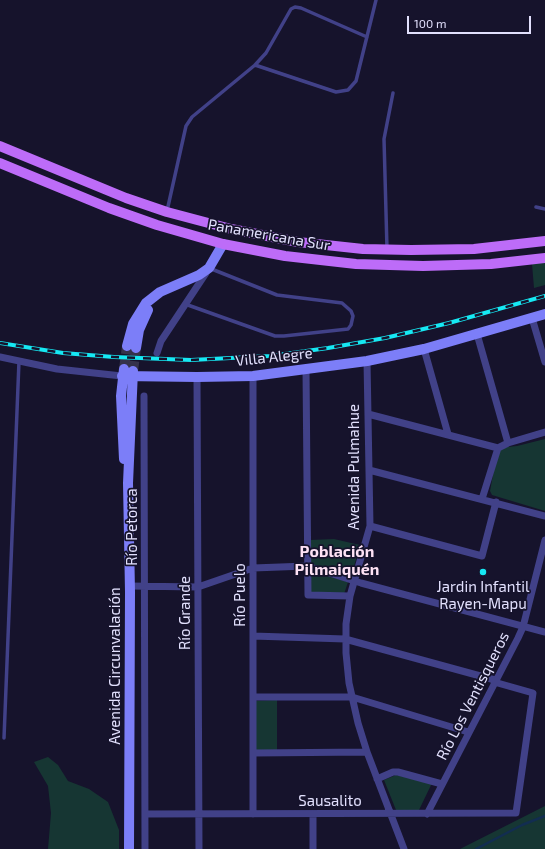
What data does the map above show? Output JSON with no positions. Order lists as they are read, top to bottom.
{
  "streets": {
    "main road": ["Panamericana Sur", "Villa Alegre", "Avenida Circunvalación"],
    "street": [
      "Avenida Pulmahue",
      "Río Petorca",
      "Río Puelo",
      "Río Grande",
      "Río Los Ventisqueros",
      "Sausalito"
    ]
  },
  "crossings": [
    ["Villa Alegre", "Avenida Pulmahue"],
    ["Villa Alegre", "Río Puelo"],
    ["Villa Alegre", "Río Grande"],
    ["Villa Alegre", "Avenida Circunvalación"],
    ["Avenida Pulmahue", "Sausalito"],
    ["Río Petorca", "Sausalito"],
    ["Río Puelo", "Sausalito"],
    ["Río Grande", "Sausalito"],
    ["Río Los Ventisqueros", "Sausalito"]
  ],
  "districts": ["Población Pilmaiquén"],
  "places": ["Jardin Infantil Rayen-Mapu"],
  "scale_bar": "100 m"
}
